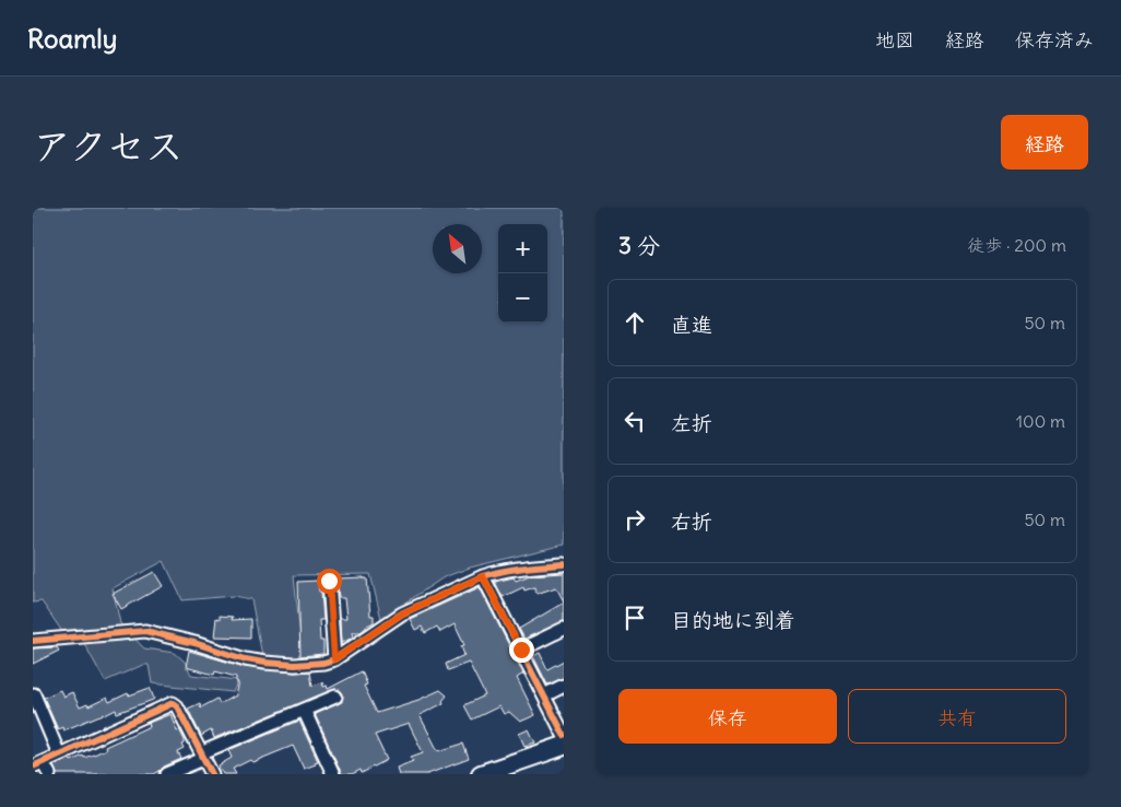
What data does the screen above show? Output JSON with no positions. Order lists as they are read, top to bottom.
{
  "north": "top left",
  "page": {
    "header": "Roamly",
    "nav": ["地図", "経路", "保存済み"],
    "title": "アクセス",
    "buttons": [
      "経路",
      ["保存", "共有"]
    ],
    "heading": ["3 分", "徒歩 · 200 m"],
    "map_buttons": ["+", "−"],
    "list": [
      ["直進", "50 m"],
      ["左折", "100 m"],
      ["右折", "50 m"],
      "目的地に到着"
    ]
  }
}
